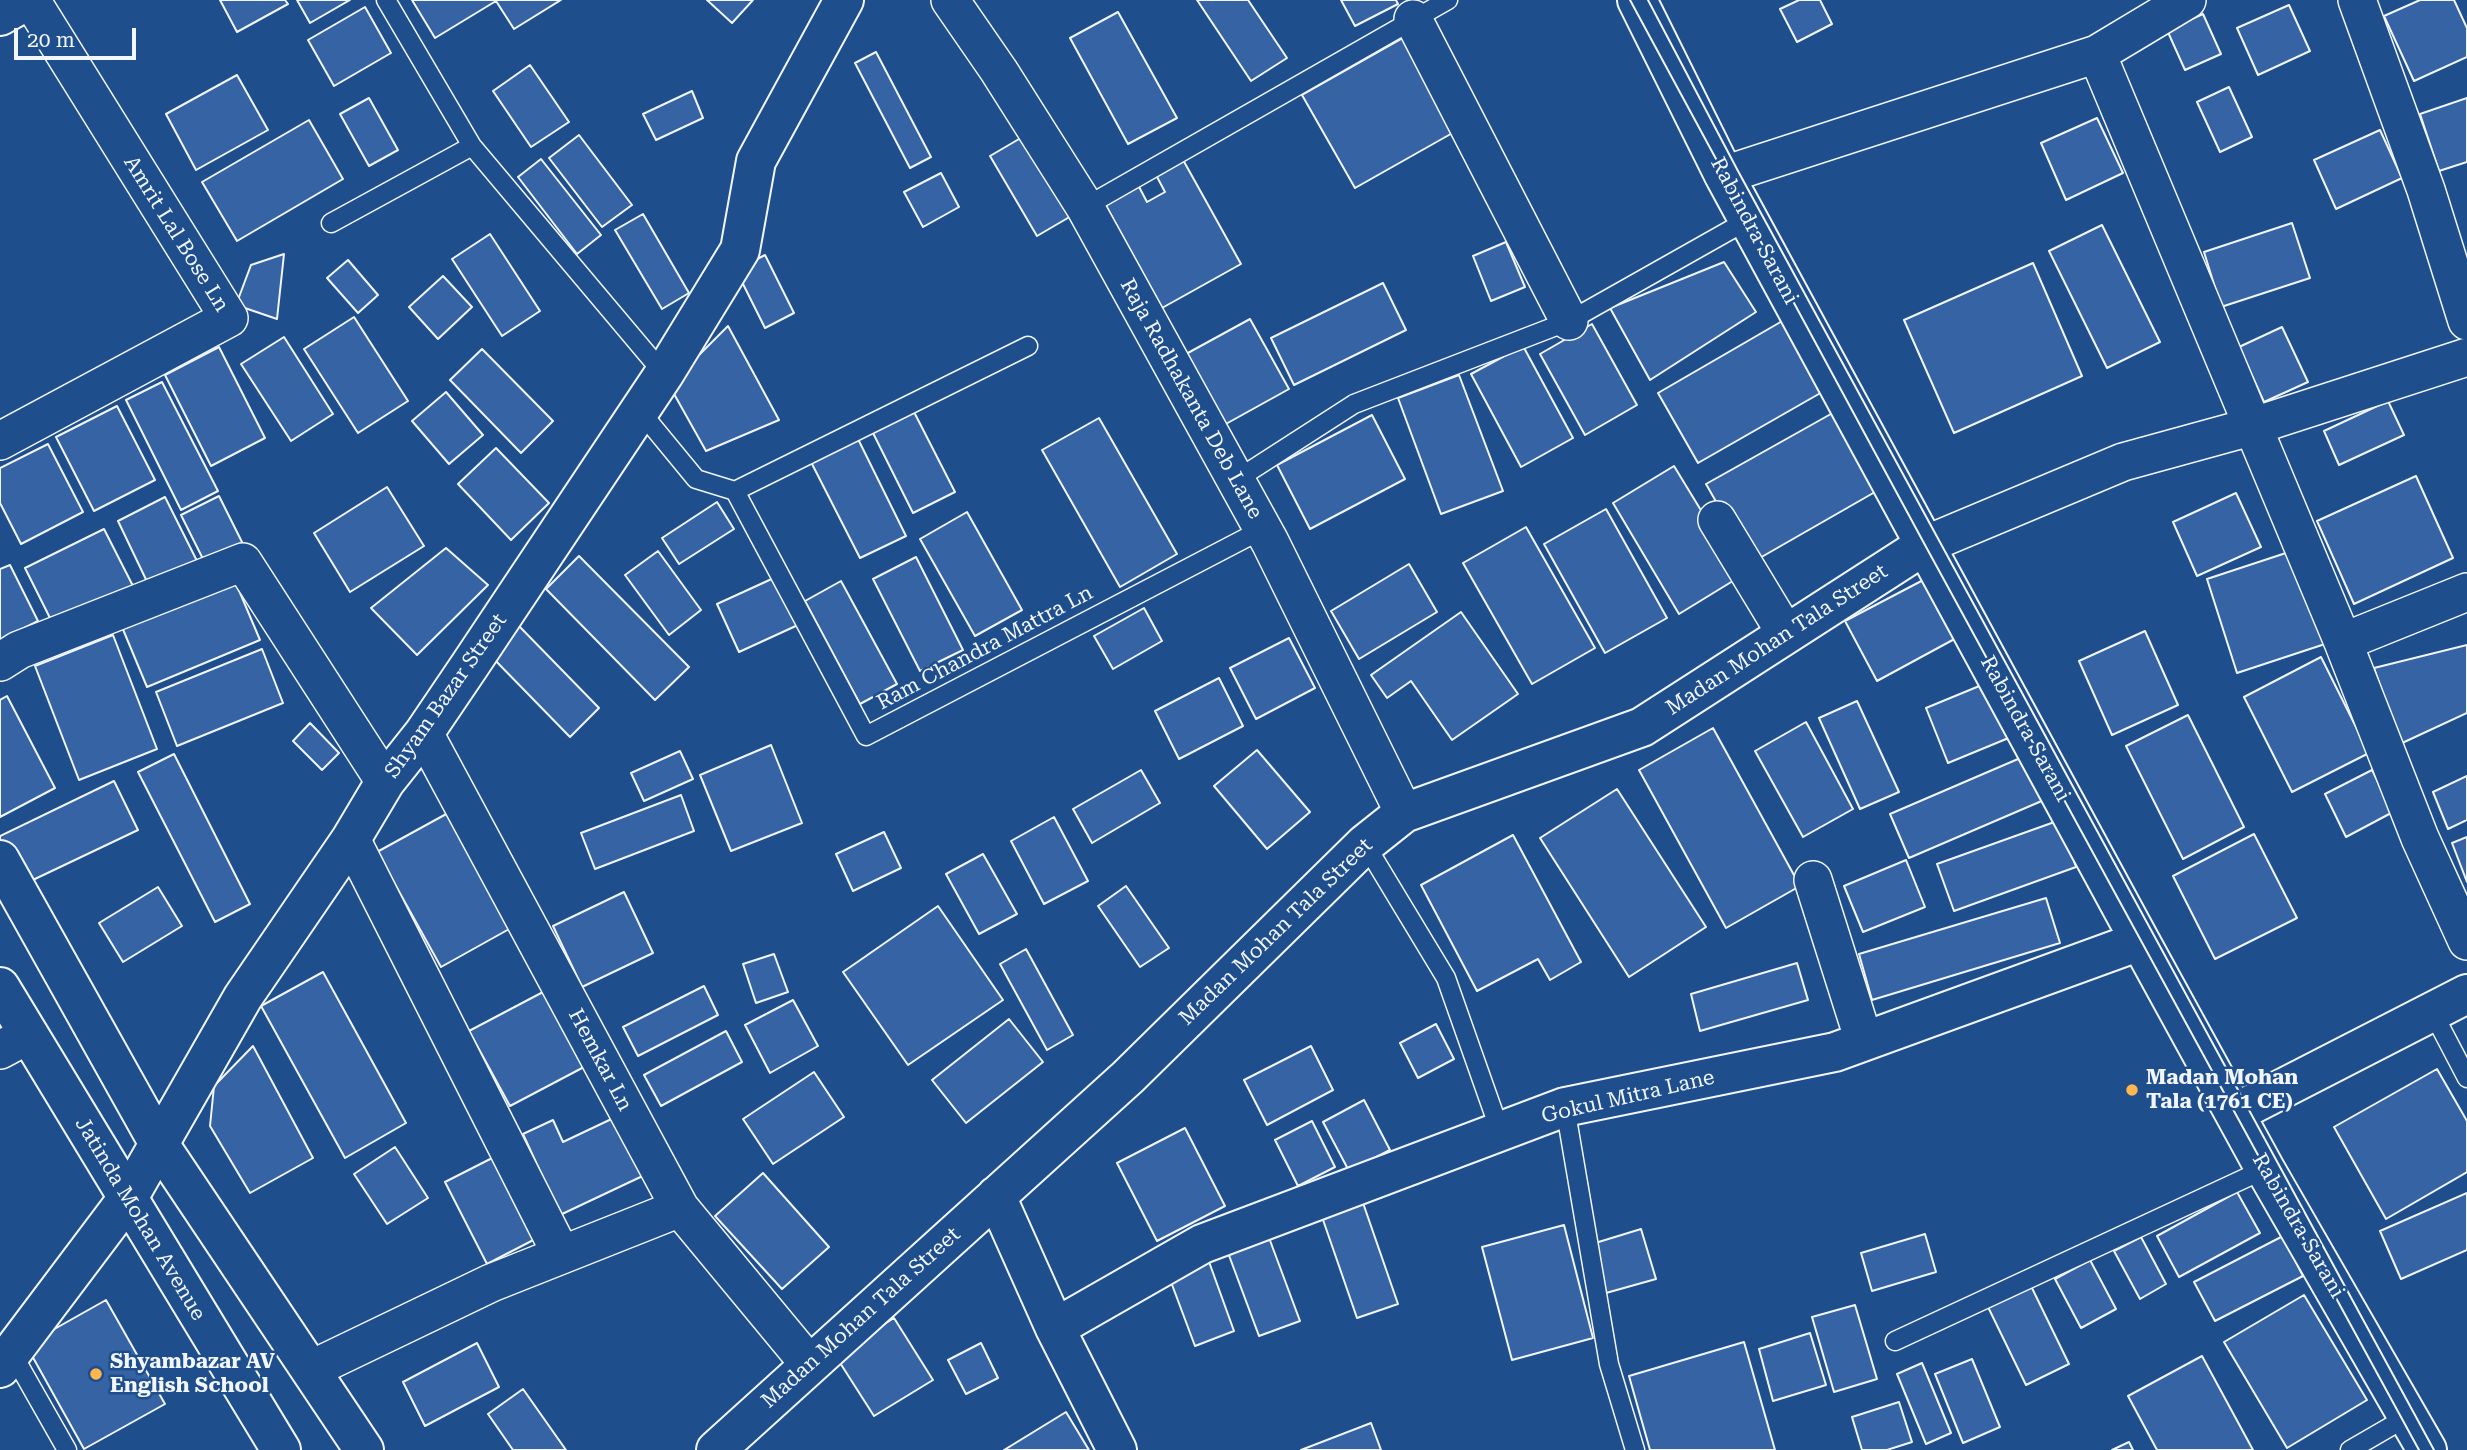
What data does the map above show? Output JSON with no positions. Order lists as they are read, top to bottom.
{
  "streets": {
    "street": [
      "Rabindra Sarani",
      "Amrit Lal Bose Ln",
      "Raja Radhakanta Deb Lane",
      "Madan Mohan Tala Street",
      "Shyam Bazar Street",
      "Hemkar Ln",
      "Gokul Mitra Lane",
      "Jatinda Mohan Avenue"
    ],
    "lane": ["Ram Chandra Mattra Ln"]
  },
  "crossings": [
    ["Rabindra Sarani", "Madan Mohan Tala Street"],
    ["Rabindra Sarani", "Gokul Mitra Lane"],
    ["Raja Radhakanta Deb Lane", "Madan Mohan Tala Street"],
    ["Raja Radhakanta Deb Lane", "Ram Chandra Mattra Ln"],
    ["Madan Mohan Tala Street", "Hemkar Ln"],
    ["Shyam Bazar Street", "Hemkar Ln"],
    ["Shyam Bazar Street", "Jatinda Mohan Avenue"]
  ],
  "places": ["Madan Mohan Tala (1761 CE)", "Shyambazar AV English School"],
  "scale_bar": "20 m"
}
